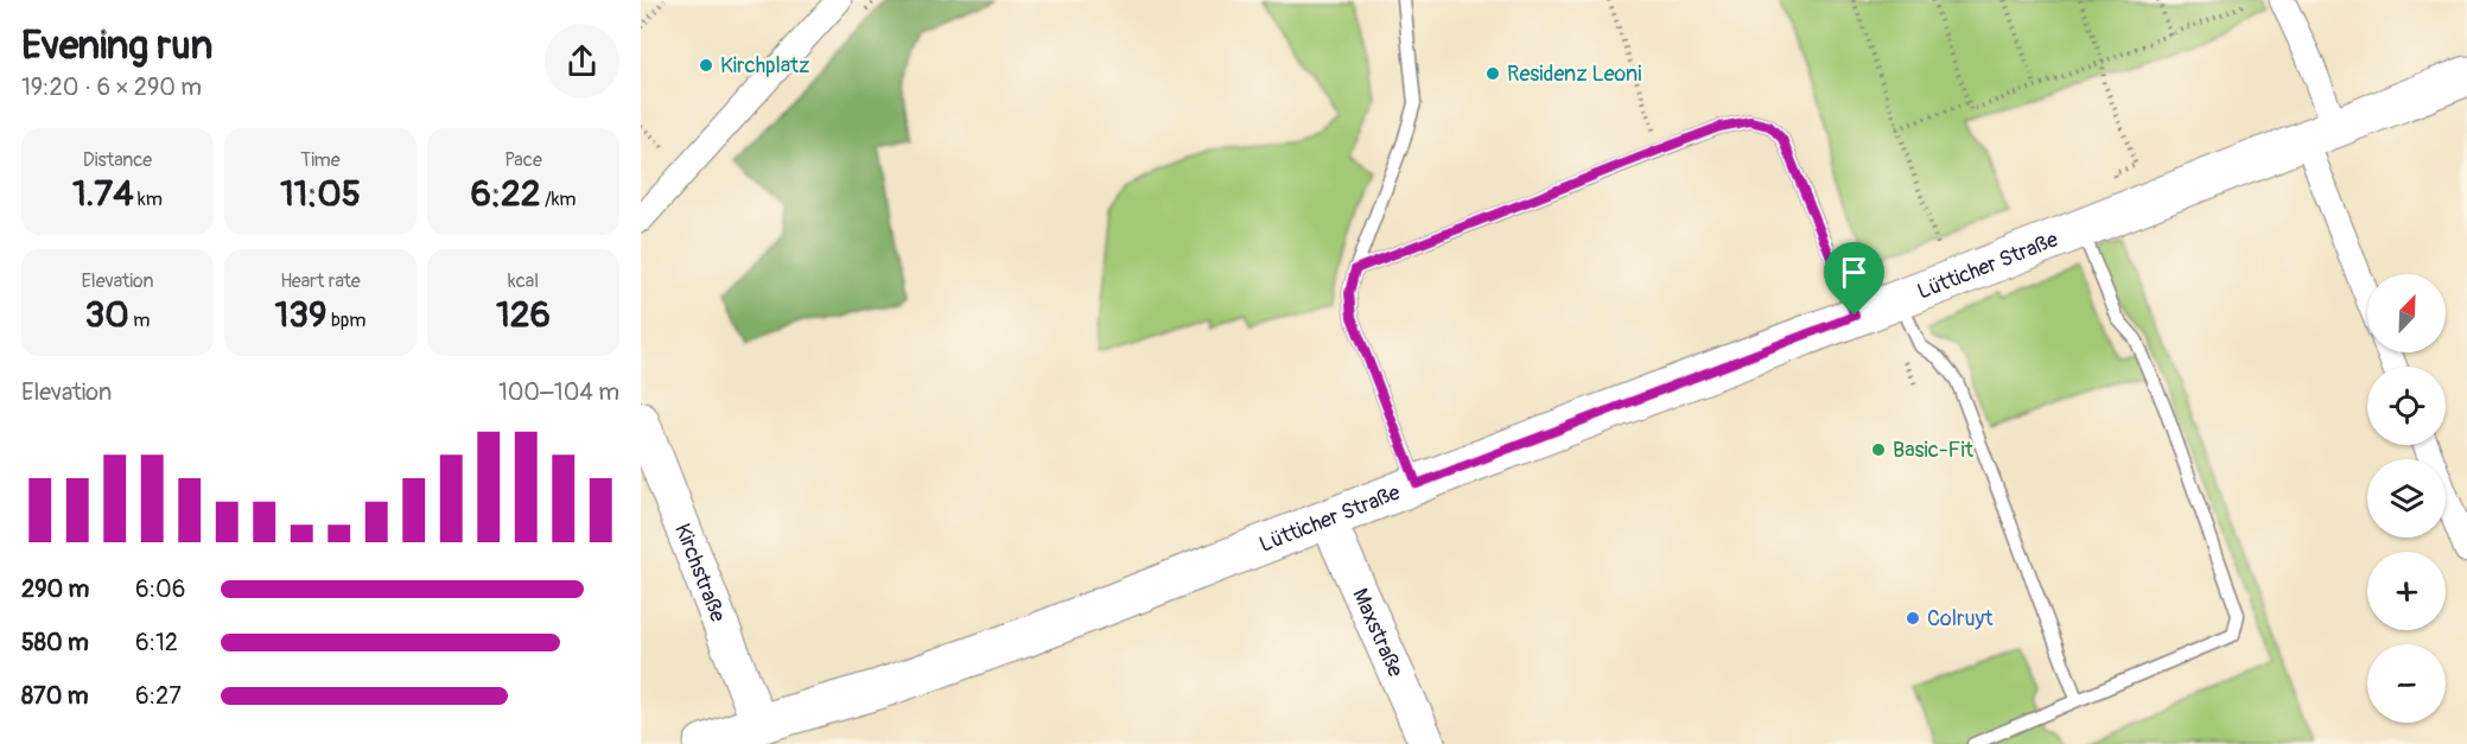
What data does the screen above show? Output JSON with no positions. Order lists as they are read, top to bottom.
{
  "streets": {
    "main road": ["Lütticher Straße"],
    "street": ["Kirchstraße", "Maxstraße"]
  },
  "crossings": [
    ["Lütticher Straße", "Kirchstraße"],
    ["Lütticher Straße", "Maxstraße"]
  ],
  "places": [
    "Kirchplatz",
    "Residenz Leoni",
    "Basic-Fit",
    "Colruyt"
  ],
  "north": "top right",
  "page": {
    "heading": ["Evening run", "19:20 · 6 × 290 m"],
    "stats": [
      ["Distance", "1.74 km"],
      ["Time", "11:05"],
      ["Pace", "6:22 /km"],
      ["Elevation", "30 m"],
      ["Heart rate", "139 bpm"],
      ["kcal", "126"]
    ],
    "map_buttons": ["+", "−"],
    "chart": ["Elevation", "100–104 m"],
    "list": [
      {
        "name": "290 m",
        "note": "6:06"
      },
      {
        "name": "580 m",
        "note": "6:12"
      },
      {
        "name": "870 m",
        "note": "6:27"
      }
    ]
  }
}
